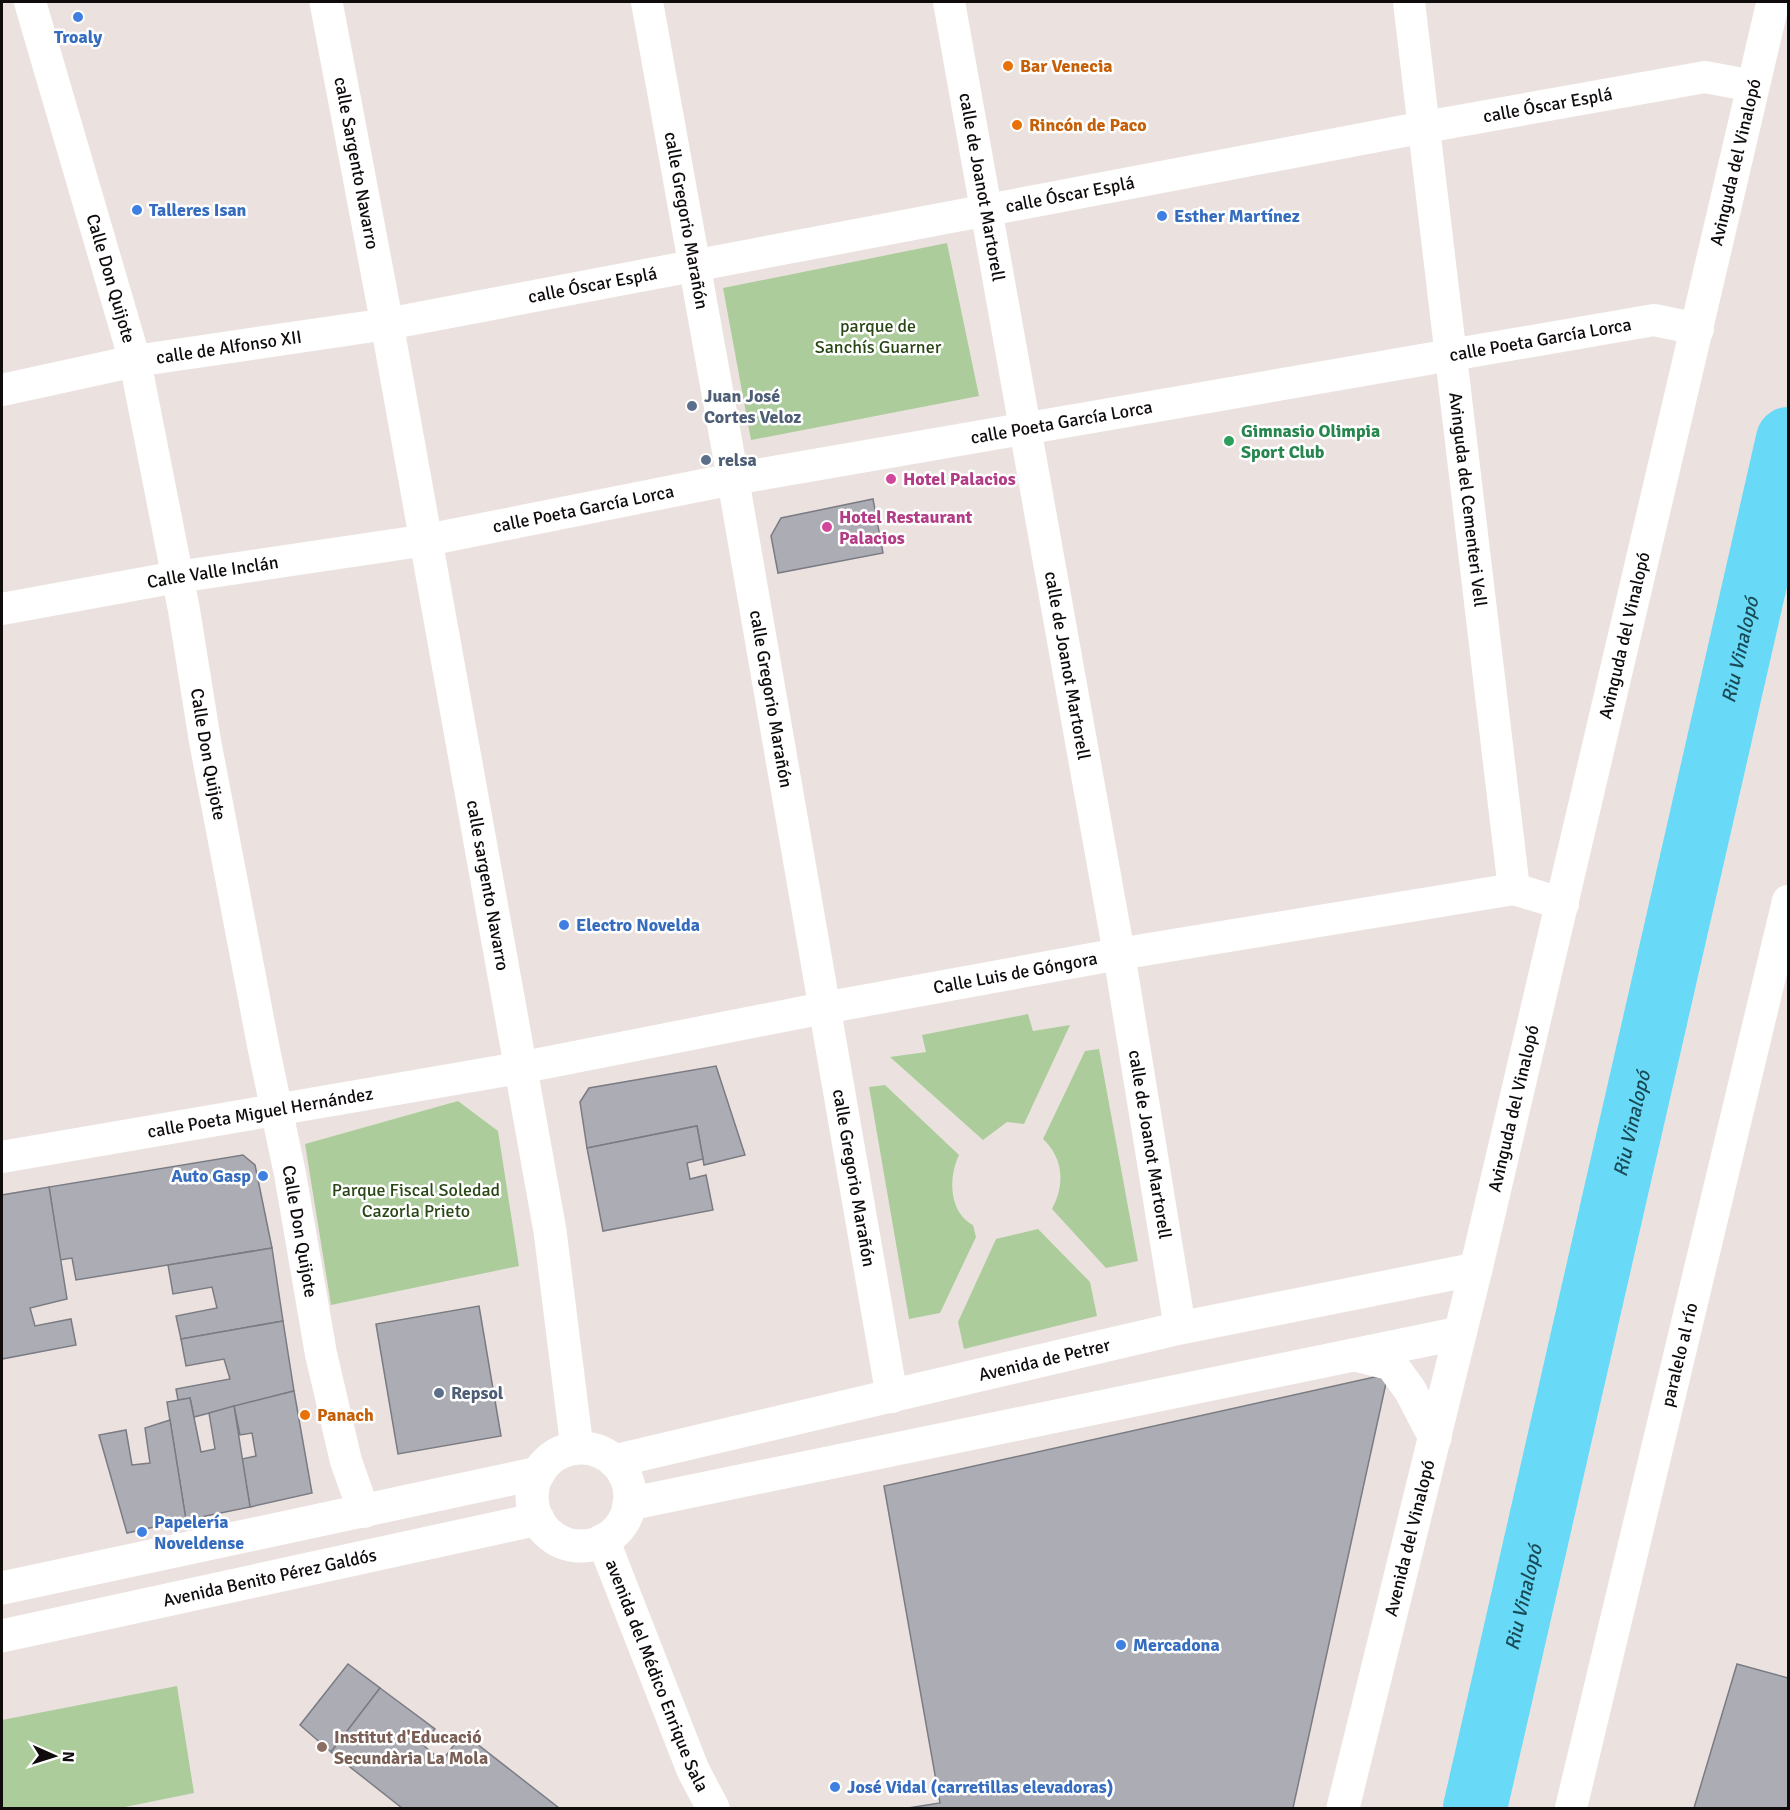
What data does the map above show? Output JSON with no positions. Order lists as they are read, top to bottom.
{
  "streets": {
    "street": [
      "calle Óscar Esplá",
      "Avinguda del Vinalopó",
      "calle Sargento Navarro",
      "calle de Joanot Martorell",
      "calle Gregorio Marañón",
      "Calle Don Quijote",
      "calle Poeta García Lorca",
      "calle de Alfonso XII",
      "Avinguda del Cementeri Vell",
      "Calle Valle Inclán",
      "calle sargento Navarro",
      "Calle Luis de Góngora",
      "calle Poeta Miguel Hernández",
      "paralelo al río",
      "Avenida de Petrer",
      "Avenida del Vinalopó",
      "Avenida Benito Pérez Galdós",
      "avenida del Médico Enrique Sala"
    ]
  },
  "crossings": [
    ["calle Óscar Esplá", "Avinguda del Vinalopó"],
    ["calle Óscar Esplá", "calle Sargento Navarro"],
    ["calle Óscar Esplá", "calle de Joanot Martorell"],
    ["calle Óscar Esplá", "calle Gregorio Marañón"],
    ["calle Óscar Esplá", "calle de Alfonso XII"],
    ["calle Óscar Esplá", "Avinguda del Cementeri Vell"],
    ["calle Óscar Esplá", "calle sargento Navarro"],
    ["Avinguda del Vinalopó", "calle Poeta García Lorca"],
    ["Avinguda del Vinalopó", "Avenida de Petrer"],
    ["Avinguda del Vinalopó", "Avenida del Vinalopó"],
    ["calle Sargento Navarro", "calle de Alfonso XII"],
    ["calle Sargento Navarro", "calle sargento Navarro"],
    ["calle de Joanot Martorell", "calle Poeta García Lorca"],
    ["calle de Joanot Martorell", "Calle Luis de Góngora"],
    ["calle de Joanot Martorell", "Avenida de Petrer"],
    ["calle Gregorio Marañón", "calle Poeta García Lorca"],
    ["calle Gregorio Marañón", "Calle Luis de Góngora"],
    ["calle Gregorio Marañón", "Avenida de Petrer"],
    ["Calle Don Quijote", "calle de Alfonso XII"],
    ["Calle Don Quijote", "Calle Valle Inclán"],
    ["Calle Don Quijote", "calle Poeta Miguel Hernández"],
    ["calle Poeta García Lorca", "Avinguda del Cementeri Vell"],
    ["calle Poeta García Lorca", "Calle Valle Inclán"],
    ["calle Poeta García Lorca", "calle sargento Navarro"],
    ["calle de Alfonso XII", "calle sargento Navarro"],
    ["Avinguda del Cementeri Vell", "Calle Luis de Góngora"],
    ["Calle Valle Inclán", "calle sargento Navarro"],
    ["calle sargento Navarro", "Calle Luis de Góngora"],
    ["calle sargento Navarro", "calle Poeta Miguel Hernández"],
    ["calle sargento Navarro", "Avenida de Petrer"],
    ["calle sargento Navarro", "Avenida Benito Pérez Galdós"],
    ["calle sargento Navarro", "avenida del Médico Enrique Sala"],
    ["Calle Luis de Góngora", "calle Poeta Miguel Hernández"],
    ["Avenida de Petrer", "Avenida del Vinalopó"],
    ["Avenida de Petrer", "Avenida Benito Pérez Galdós"],
    ["Avenida de Petrer", "avenida del Médico Enrique Sala"],
    ["Avenida Benito Pérez Galdós", "avenida del Médico Enrique Sala"]
  ],
  "water": ["Riu Vinalopó"],
  "parks": ["parque de Sanchís Guarner", "Parque Fiscal Soledad Cazorla Prieto"],
  "places": [
    "Troaly",
    "Bar Venecia",
    "Rincón de Paco",
    "Talleres Isan",
    "Esther Martínez",
    "Juan José Cortes Veloz",
    "Gimnasio Olimpia Sport Club",
    "relsa",
    "Hotel Palacios",
    "Hotel Restaurant Palacios",
    "Electro Novelda",
    "Auto Gasp",
    "Repsol",
    "Panach",
    "Papelería Noveldense",
    "Mercadona",
    "Institut d'Educació Secundària La Mola",
    "José Vidal (carretillas elevadoras)"
  ],
  "north": "right"
}
